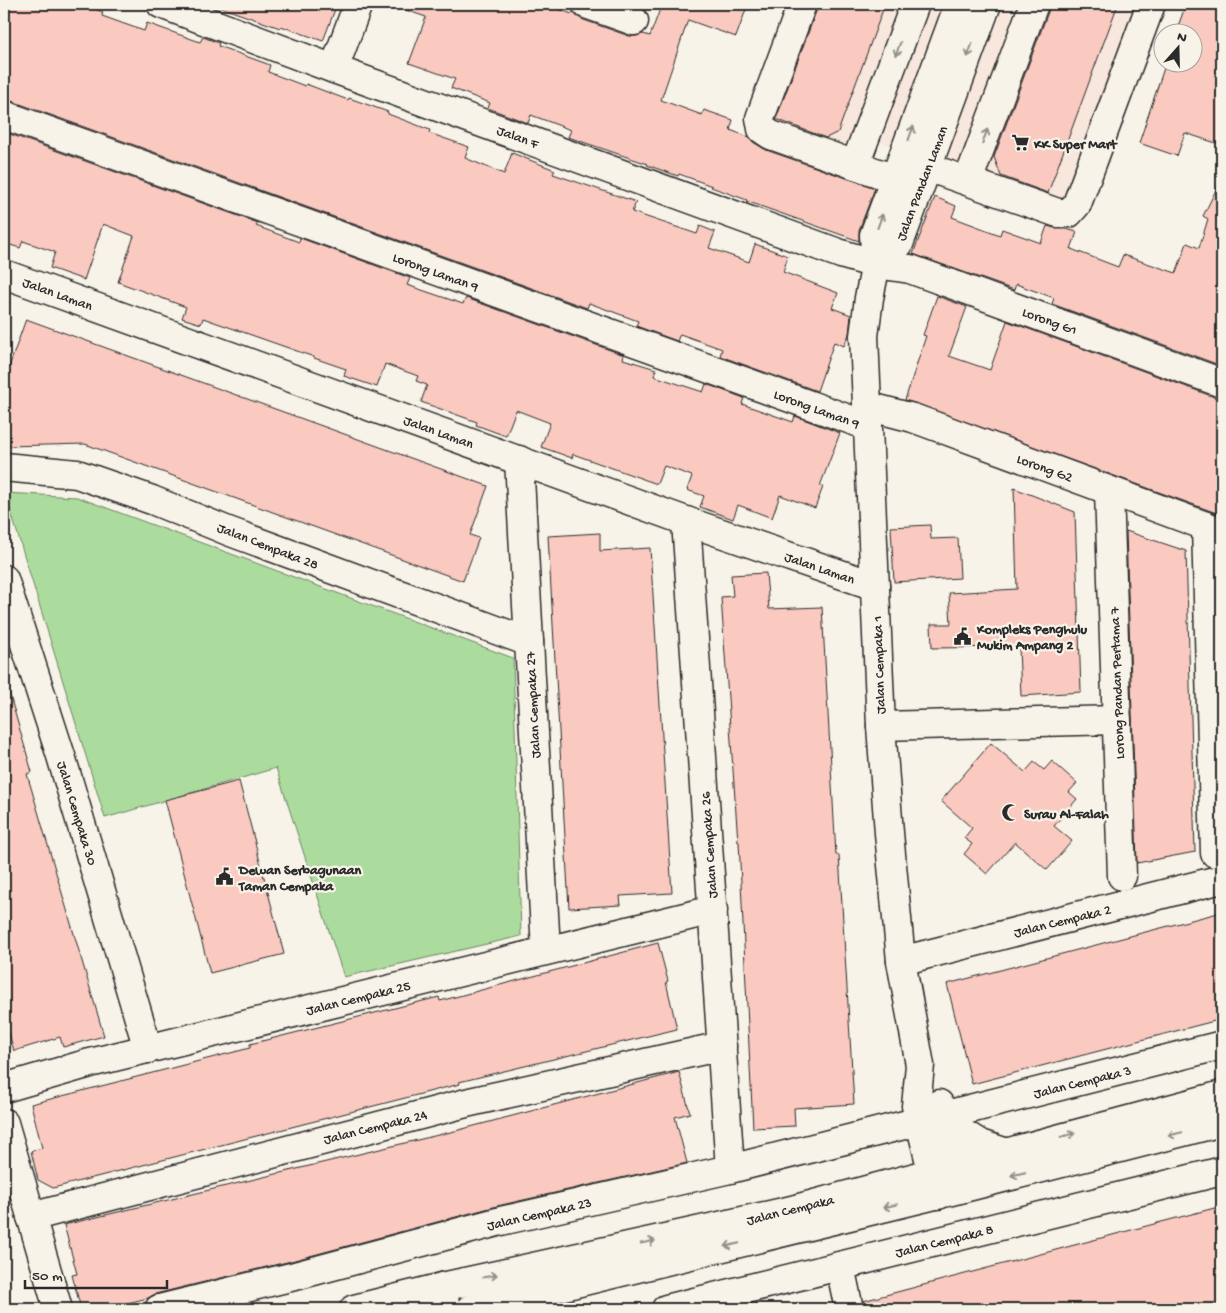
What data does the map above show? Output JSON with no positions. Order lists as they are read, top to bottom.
{
  "streets": {
    "street": [
      "Jalan F",
      "Jalan Pandan Laman",
      "Lorong Laman 9",
      "Jalan Laman",
      "Lorong G1",
      "Lorong G2",
      "Jalan Cempaka 28",
      "Jalan Cempaka 1",
      "Lorong Pandan Pertama 7",
      "Jalan Cempaka 27",
      "Jalan Cempaka 30",
      "Jalan Cempaka 26",
      "Jalan Cempaka 2",
      "Jalan Cempaka 25",
      "Jalan Cempaka 3",
      "Jalan Cempaka 24",
      "Jalan Cempaka",
      "Jalan Cempaka 23",
      "Jalan Cempaka 8"
    ]
  },
  "crossings": [
    ["Jalan F", "Jalan Pandan Laman"],
    ["Jalan F", "Lorong G1"],
    ["Jalan F", "Jalan Cempaka 1"],
    ["Jalan Pandan Laman", "Lorong G1"],
    ["Jalan Pandan Laman", "Jalan Cempaka 1"],
    ["Lorong Laman 9", "Lorong G2"],
    ["Lorong Laman 9", "Jalan Cempaka 1"],
    ["Jalan Laman", "Jalan Cempaka 1"],
    ["Jalan Laman", "Jalan Cempaka 27"],
    ["Jalan Laman", "Jalan Cempaka 26"],
    ["Lorong G1", "Jalan Cempaka 1"],
    ["Lorong G2", "Jalan Cempaka 1"],
    ["Lorong G2", "Lorong Pandan Pertama 7"],
    ["Jalan Cempaka 28", "Jalan Cempaka 27"],
    ["Jalan Cempaka 1", "Jalan Cempaka 2"],
    ["Jalan Cempaka 1", "Jalan Cempaka 3"],
    ["Jalan Cempaka 1", "Jalan Cempaka"],
    ["Jalan Cempaka 1", "Jalan Cempaka 23"],
    ["Jalan Cempaka 27", "Jalan Cempaka 25"],
    ["Jalan Cempaka 30", "Jalan Cempaka 25"],
    ["Jalan Cempaka 26", "Jalan Cempaka 25"],
    ["Jalan Cempaka 26", "Jalan Cempaka 24"],
    ["Jalan Cempaka 26", "Jalan Cempaka 23"],
    ["Jalan Cempaka 3", "Jalan Cempaka 23"]
  ],
  "places": {
    "supermarket": ["KK Super Mart"],
    "public building": ["Kompleks Penghulu Mukim Ampang 2", "Dewan Serbagunaan Taman Cempaka"],
    "mosque": ["Surau Al-Falah"]
  },
  "scale_bar": "50 m",
  "north": "top"
}
